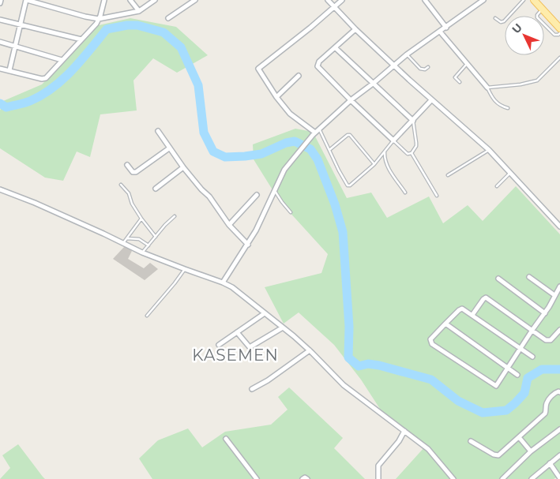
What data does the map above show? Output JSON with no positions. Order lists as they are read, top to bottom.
{
  "districts": ["KASEMEN"],
  "north": "top left"
}
